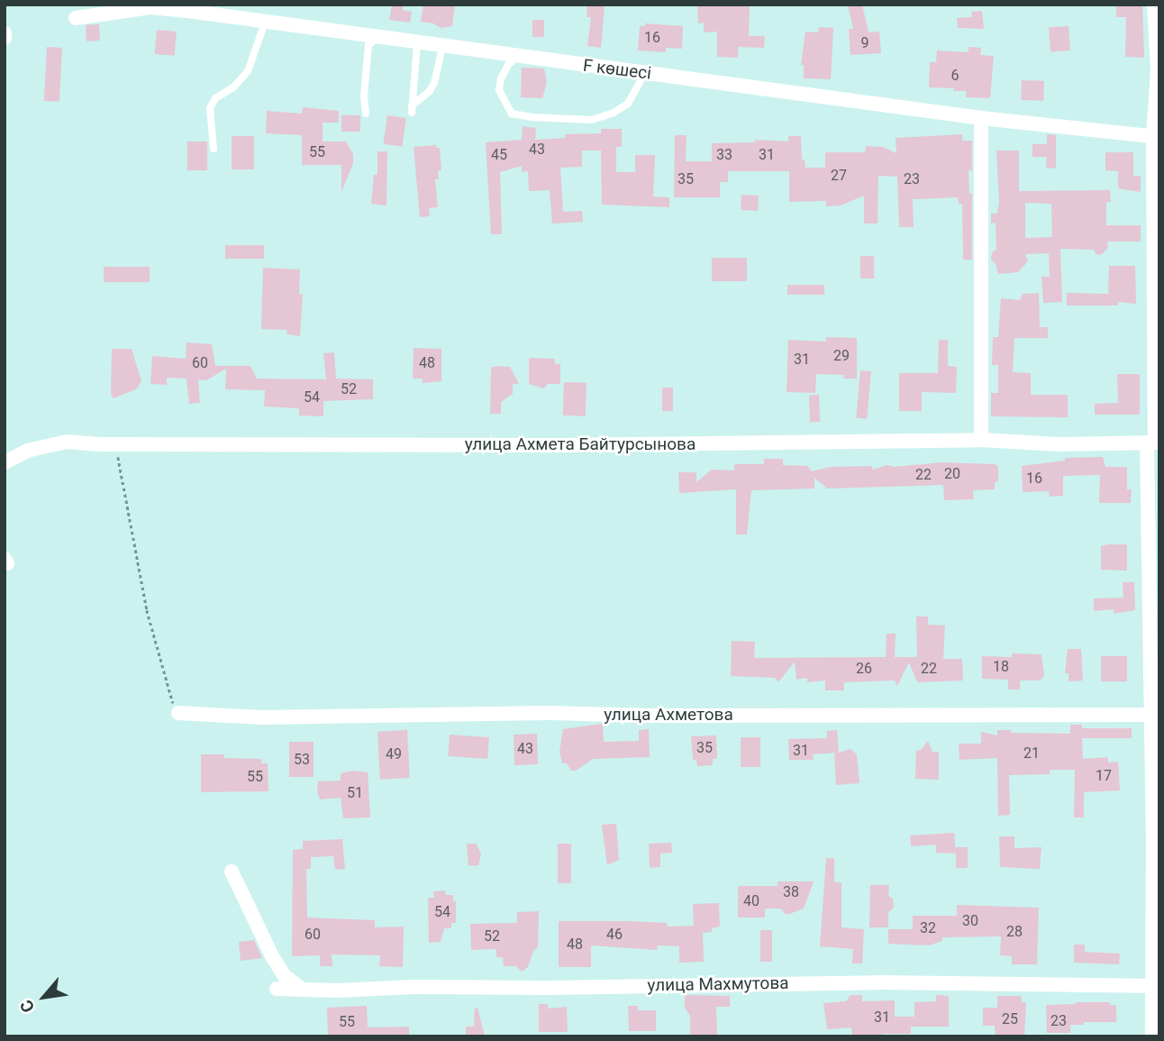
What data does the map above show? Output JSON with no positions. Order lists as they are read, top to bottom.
{
  "streets": {
    "street": [
      "F көшесі",
      "улица Ахмета Байтурсынова",
      "улица Ахметова",
      "улица Махмутова"
    ]
  },
  "house_numbers": [
    "16",
    "9",
    "6",
    "43",
    "55",
    "45",
    "33",
    "31",
    "27",
    "35",
    "23",
    "29",
    "31",
    "60",
    "48",
    "52",
    "54",
    "20",
    "22",
    "16",
    "18",
    "26",
    "22",
    "35",
    "43",
    "31",
    "21",
    "49",
    "53",
    "17",
    "55",
    "51",
    "38",
    "40",
    "54",
    "30",
    "32",
    "28",
    "60",
    "46",
    "52",
    "48",
    "31",
    "25",
    "23",
    "55"
  ],
  "north": "bottom left"
}
